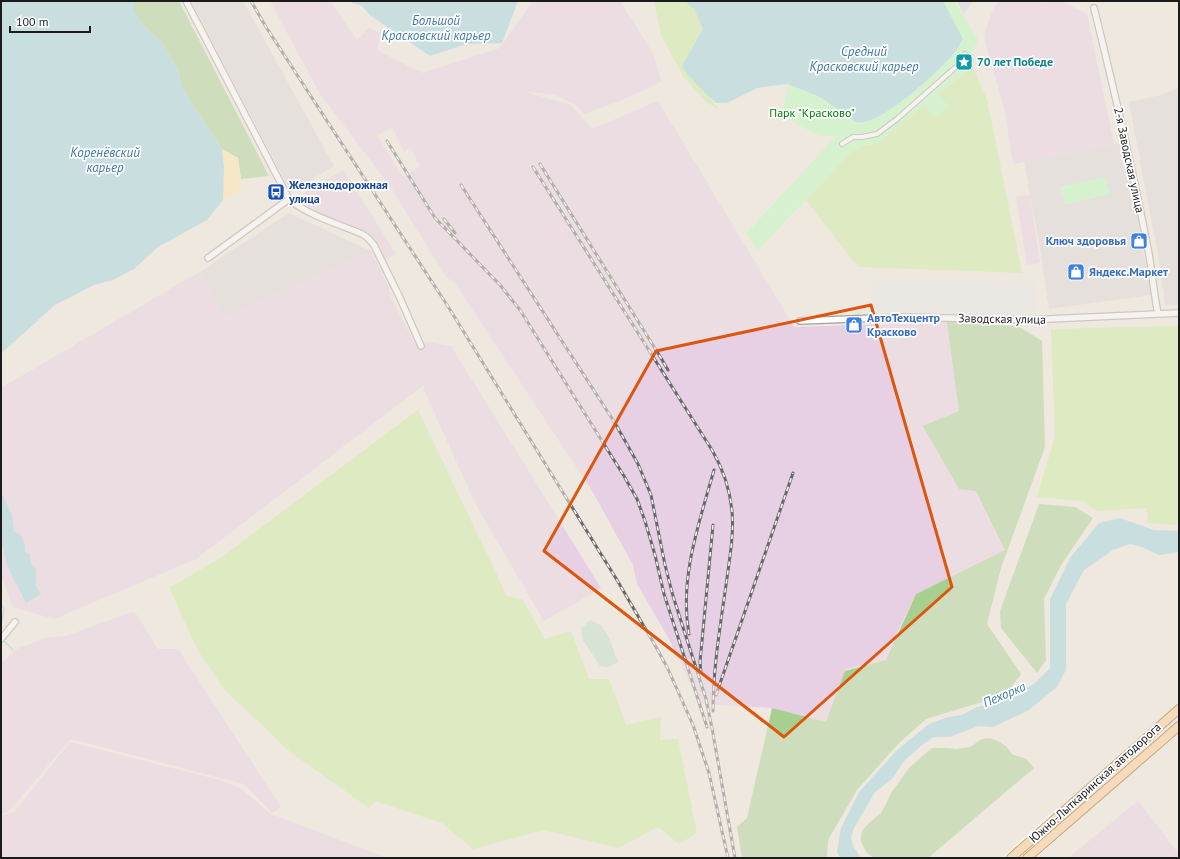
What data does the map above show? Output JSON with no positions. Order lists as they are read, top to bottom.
{
  "streets": {
    "main road": ["Южно-Лыткаринская автодорога"],
    "street": ["2-я Заводская улица", "Заводская улица"]
  },
  "crossings": [
    ["2-я Заводская улица", "Заводская улица"]
  ],
  "water": [
    "Большой Красковский карьер",
    "Средний Красковский карьер",
    "Коренёвский карьер",
    "Пехорка"
  ],
  "parks": ["Парк \"Красково\""],
  "places": {
    "place": ["70 лет Победе"],
    "bus stop": ["Железнодорожная улица"],
    "shop": ["Ключ здоровья", "Яндекс.Маркет", "АвтоТехцентр Красково"]
  },
  "scale_bar": "100 m"
}
